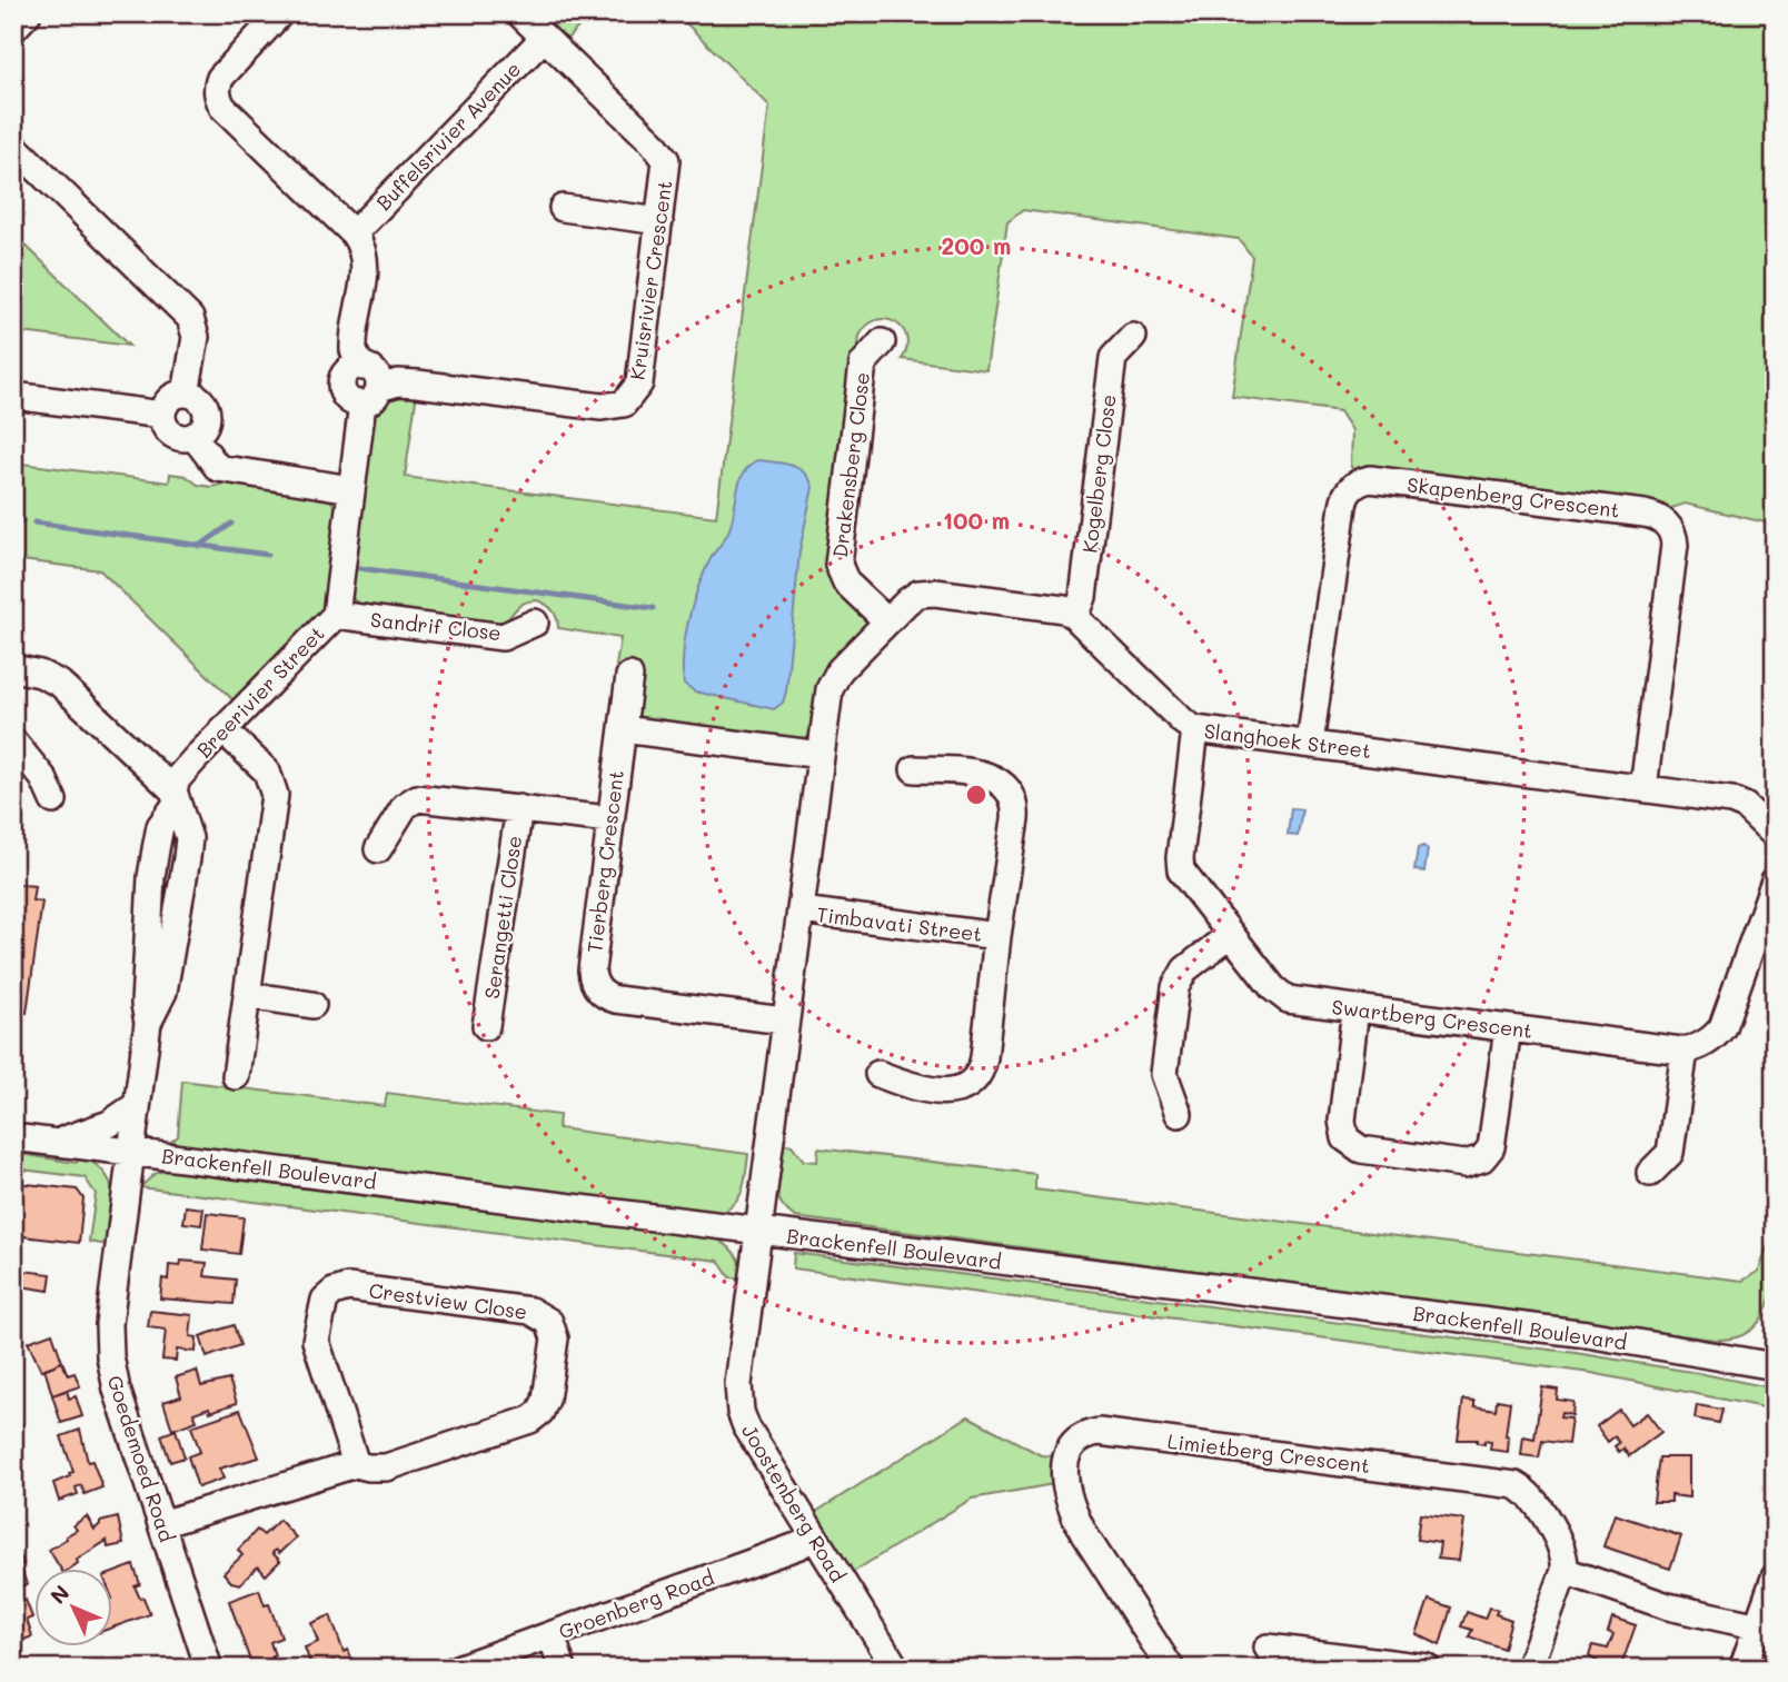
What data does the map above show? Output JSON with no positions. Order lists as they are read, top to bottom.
{
  "streets": {
    "street": [
      "Buffelsrivier Avenue",
      "Kruisrivier Crescent",
      "Drakensberg Close",
      "Kogelberg Close",
      "Skapenberg Crescent",
      "Sandrif Close",
      "Breerivier Street",
      "Slanghoek Street",
      "Tierberg Crescent",
      "Serangetti Close",
      "Timbavati Street",
      "Swartberg Crescent",
      "Brackenfell Boulevard",
      "Crestview Close",
      "Limietberg Crescent",
      "Goedemoed Road",
      "Joostenberg Road",
      "Groenberg Road"
    ]
  },
  "crossings": [
    ["Buffelsrivier Avenue", "Kruisrivier Crescent"],
    ["Kruisrivier Crescent", "Breerivier Street"],
    ["Drakensberg Close", "Slanghoek Street"],
    ["Kogelberg Close", "Slanghoek Street"],
    ["Skapenberg Crescent", "Slanghoek Street"],
    ["Sandrif Close", "Breerivier Street"],
    ["Breerivier Street", "Goedemoed Road"],
    ["Slanghoek Street", "Tierberg Crescent"],
    ["Slanghoek Street", "Timbavati Street"],
    ["Slanghoek Street", "Swartberg Crescent"],
    ["Slanghoek Street", "Joostenberg Road"],
    ["Tierberg Crescent", "Serangetti Close"],
    ["Brackenfell Boulevard", "Goedemoed Road"],
    ["Brackenfell Boulevard", "Joostenberg Road"],
    ["Crestview Close", "Goedemoed Road"],
    ["Joostenberg Road", "Groenberg Road"]
  ],
  "north": "top left",
  "rings": ["200 m", "100 m"]
}
